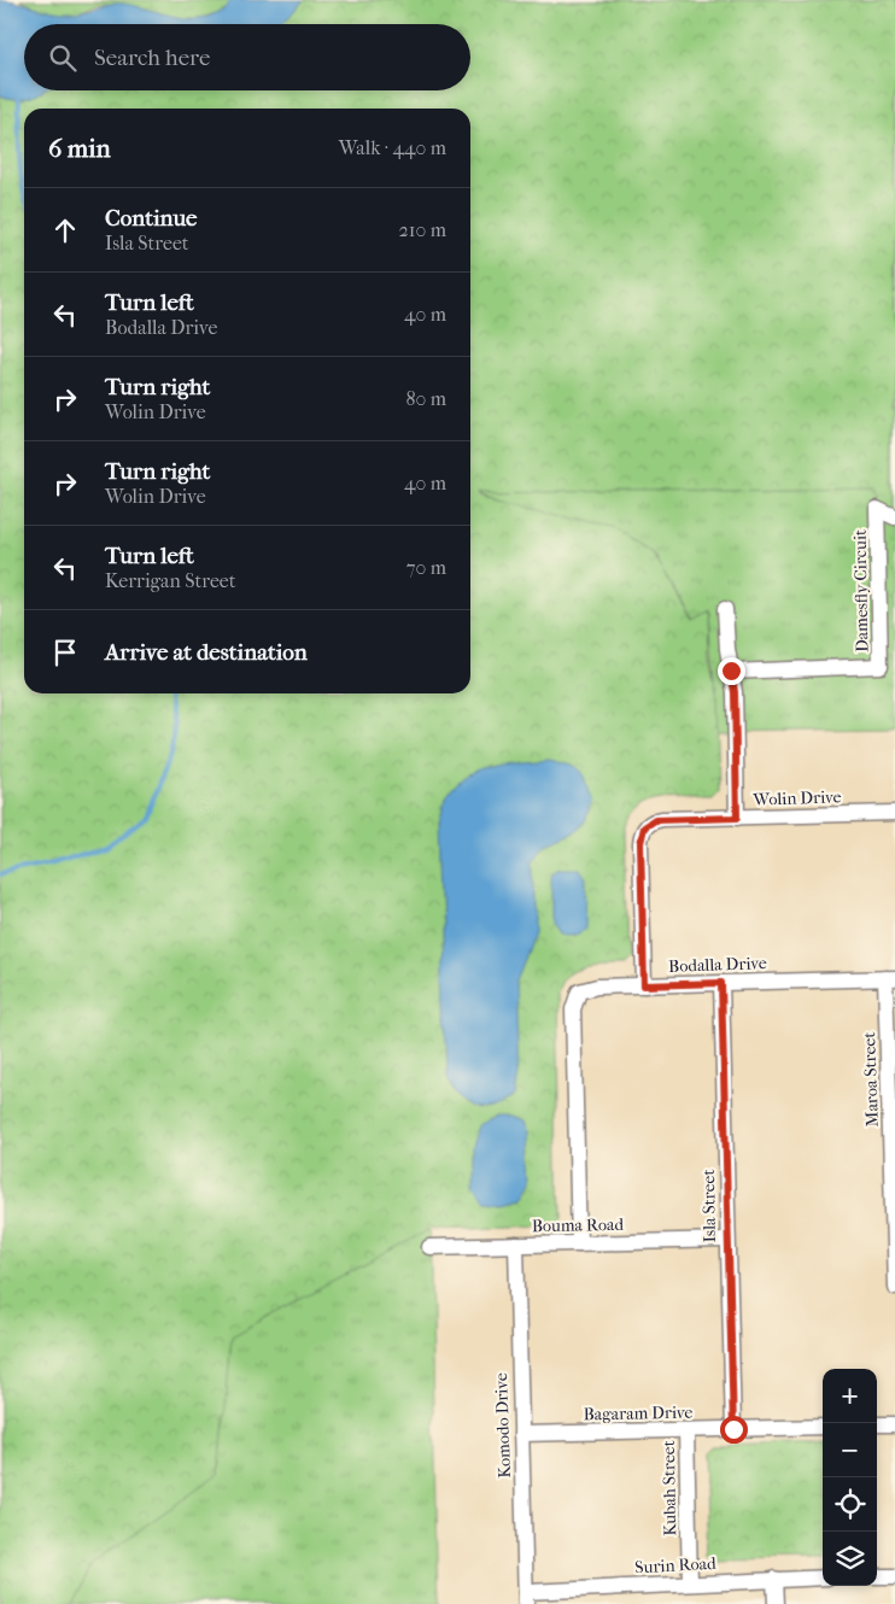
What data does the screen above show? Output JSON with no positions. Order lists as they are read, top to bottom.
{
  "streets": {
    "street": [
      "Damesfly Circuit",
      "Wolin Drive",
      "Bodalla Drive",
      "Maroa Street",
      "Isla Street",
      "Bouma Road",
      "Bagaram Drive",
      "Komodo Drive",
      "Kubah Street",
      "Surin Road"
    ]
  },
  "crossings": [
    ["Wolin Drive", "Bodalla Drive"],
    ["Bodalla Drive", "Maroa Street"],
    ["Bodalla Drive", "Isla Street"],
    ["Bodalla Drive", "Bouma Road"],
    ["Isla Street", "Bouma Road"],
    ["Isla Street", "Bagaram Drive"],
    ["Bouma Road", "Komodo Drive"],
    ["Bagaram Drive", "Komodo Drive"],
    ["Bagaram Drive", "Kubah Street"],
    ["Komodo Drive", "Surin Road"],
    ["Kubah Street", "Surin Road"]
  ],
  "page": {
    "search": "Search here",
    "heading": ["6 min", "Walk · 440 m"],
    "list": [
      ["Continue", "Isla Street", "210 m"],
      ["Turn left", "Bodalla Drive", "40 m"],
      ["Turn right", "Wolin Drive", "80 m"],
      ["Turn right", "Wolin Drive", "40 m"],
      ["Turn left", "Kerrigan Street", "70 m"],
      "Arrive at destination"
    ],
    "map_buttons": ["+", "−"]
  }
}
